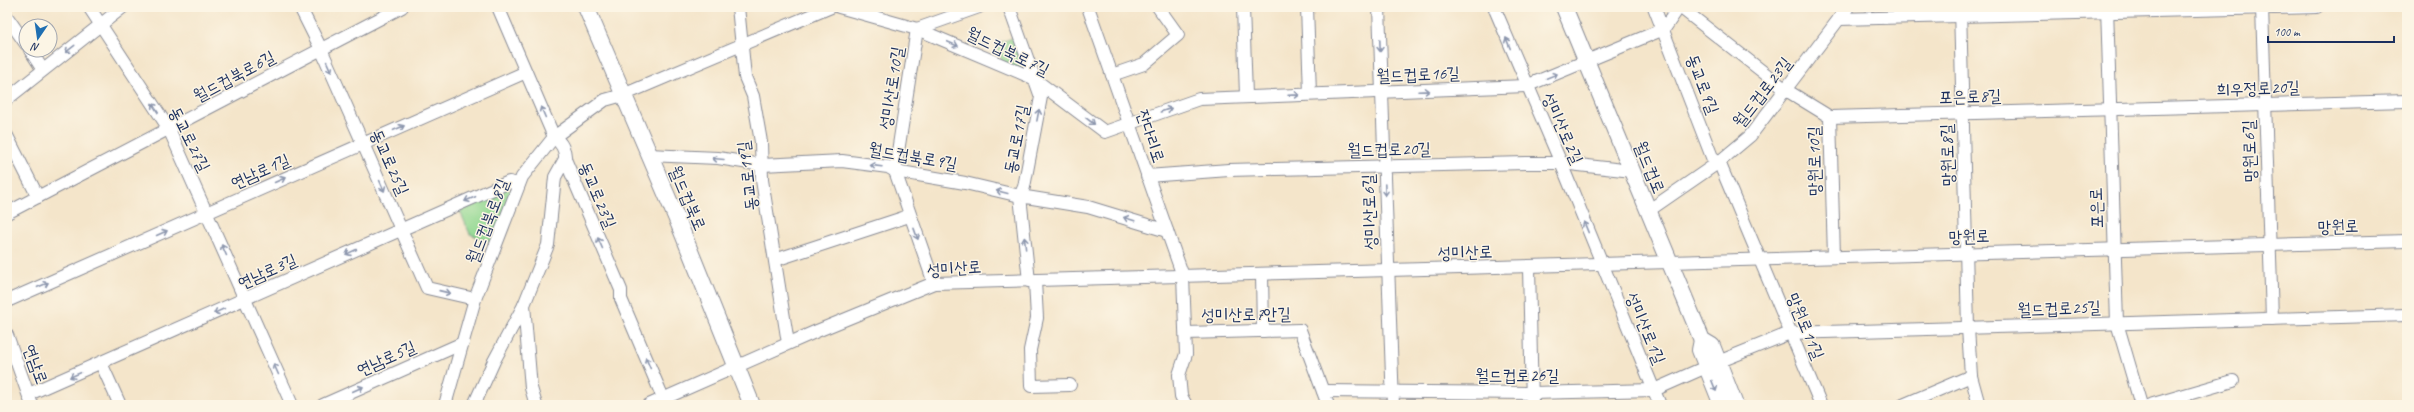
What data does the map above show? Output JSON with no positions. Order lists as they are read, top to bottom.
{
  "streets": {
    "main road": ["월드컵로", "월드컵북로"],
    "street": [
      "월드컵북로7길",
      "월드컵로16길",
      "월드컵북로6길",
      "동교로9길",
      "성미산로10길",
      "희우정로20길",
      "월드컵로23길",
      "포은로8길",
      "성미산로2길",
      "잔다리로",
      "동교로27길",
      "동교로17길",
      "월드컵로20길",
      "망원로6길",
      "망원로8길",
      "월드컵북로9길",
      "망원로10길",
      "동교로25길",
      "연남로1길",
      "동교로19길",
      "동교로23길",
      "포은로",
      "성미산로6길",
      "월드컵북로8길",
      "망원로",
      "성미산로",
      "연남로3길",
      "월드컵로25길",
      "성미산로7안길",
      "망원로11길",
      "성미산로1길",
      "연남로5길",
      "연남로",
      "월드컵로26길"
    ]
  },
  "crossings": [
    ["월드컵북로7길", "월드컵로16길"],
    ["월드컵북로7길", "성미산로10길"],
    ["월드컵북로7길", "잔다리로"],
    ["월드컵북로7길", "동교로17길"],
    ["월드컵로16길", "동교로9길"],
    ["월드컵로16길", "성미산로2길"],
    ["월드컵로16길", "잔다리로"],
    ["월드컵로16길", "월드컵로"],
    ["월드컵로16길", "성미산로6길"],
    ["월드컵북로6길", "동교로27길"],
    ["월드컵북로6길", "동교로25길"],
    ["동교로9길", "월드컵로23길"],
    ["동교로9길", "망원로"],
    ["동교로9길", "망원로11길"],
    ["성미산로10길", "월드컵북로9길"],
    ["성미산로10길", "성미산로"],
    ["희우정로20길", "포은로8길"],
    ["희우정로20길", "망원로6길"],
    ["희우정로20길", "포은로"],
    ["월드컵로23길", "망원로10길"],
    ["월드컵로23길", "월드컵로"],
    ["포은로8길", "망원로8길"],
    ["포은로8길", "망원로10길"],
    ["포은로8길", "포은로"],
    ["성미산로2길", "월드컵로20길"],
    ["성미산로2길", "성미산로"],
    ["성미산로2길", "성미산로1길"],
    ["잔다리로", "월드컵로20길"],
    ["잔다리로", "월드컵북로9길"],
    ["잔다리로", "성미산로"],
    ["잔다리로", "성미산로7안길"],
    ["동교로27길", "연남로1길"],
    ["동교로27길", "연남로3길"],
    ["동교로17길", "월드컵북로9길"],
    ["동교로17길", "성미산로"],
    ["월드컵로20길", "월드컵로"],
    ["월드컵로20길", "성미산로6길"],
    ["망원로6길", "망원로"],
    ["망원로8길", "망원로"],
    ["망원로8길", "월드컵로25길"],
    ["월드컵북로9길", "동교로19길"],
    ["월드컵북로9길", "월드컵북로"],
    ["망원로10길", "망원로"],
    ["동교로25길", "연남로1길"],
    ["동교로25길", "월드컵북로8길"],
    ["동교로25길", "연남로3길"],
    ["월드컵로", "망원로"],
    ["월드컵로", "성미산로"],
    ["월드컵로", "월드컵로25길"],
    ["월드컵로", "월드컵로26길"],
    ["연남로1길", "동교로23길"],
    ["동교로19길", "성미산로"],
    ["동교로23길", "월드컵북로8길"],
    ["동교로23길", "성미산로"],
    ["월드컵북로", "월드컵북로8길"],
    ["월드컵북로", "성미산로"],
    ["포은로", "망원로"],
    ["포은로", "월드컵로25길"],
    ["성미산로6길", "성미산로"],
    ["성미산로6길", "월드컵로26길"],
    ["월드컵북로8길", "연남로3길"],
    ["월드컵북로8길", "연남로5길"],
    ["망원로", "성미산로"],
    ["망원로", "망원로11길"],
    ["성미산로", "성미산로1길"],
    ["연남로3길", "연남로"],
    ["월드컵로25길", "망원로11길"],
    ["월드컵로25길", "월드컵로26길"],
    ["성미산로7안길", "월드컵로26길"],
    ["성미산로1길", "월드컵로26길"]
  ],
  "one_way": [
    "월드컵북로7길",
    "월드컵로16길",
    "성미산로2길",
    "동교로27길",
    "동교로17길",
    "월드컵북로9길",
    "동교로25길",
    "연남로1길",
    "동교로23길",
    "연남로3길",
    "연남로5길"
  ],
  "scale_bar": "100 m",
  "north": "bottom"
}
